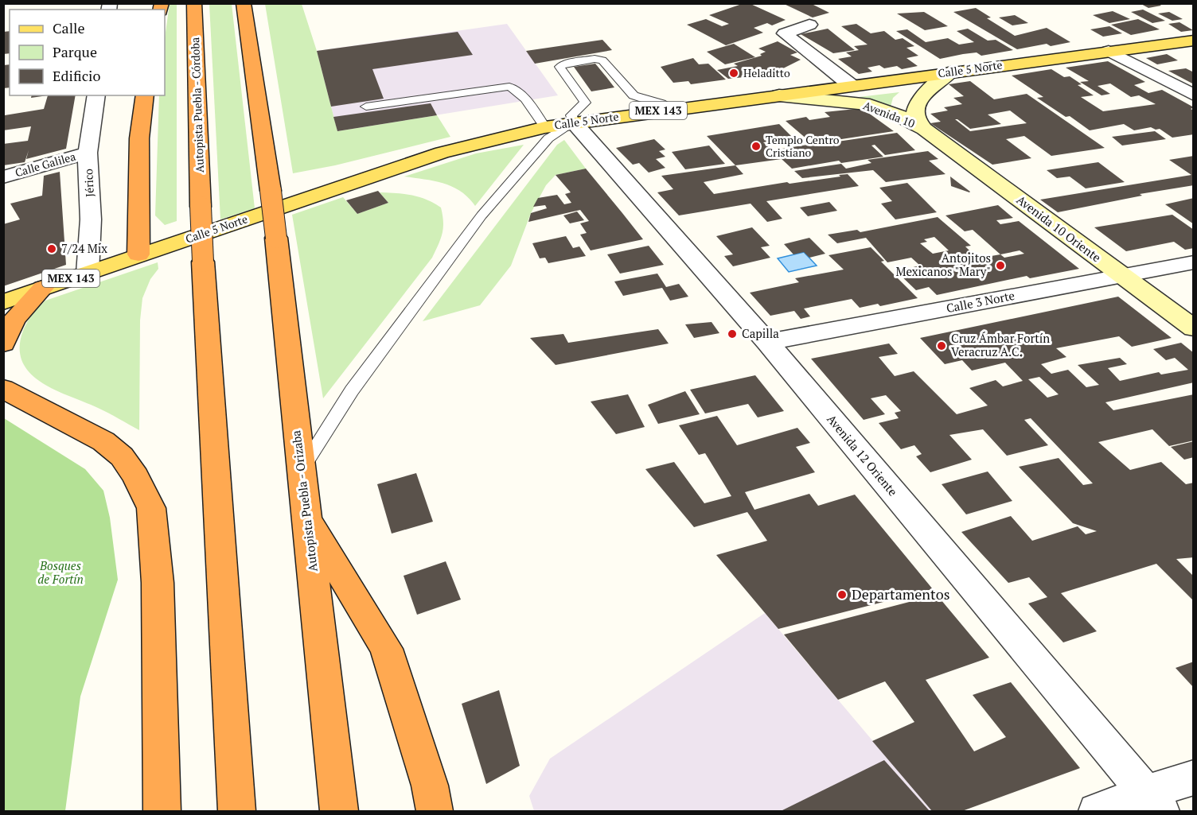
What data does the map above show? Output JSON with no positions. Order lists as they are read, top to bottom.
{
  "streets": {
    "highway": ["Autopista Puebla - Córdoba", "Autopista Puebla - Orizaba"],
    "main road": ["Calle 5 Norte", "MEX 143"],
    "street": [
      "Avenida 10",
      "Calle Galilea",
      "Jérico",
      "Avenida 10 Oriente",
      "Calle 3 Norte",
      "Avenida 12 Oriente"
    ]
  },
  "crossings": [
    ["Calle 5 Norte", "MEX 143"],
    ["Calle 5 Norte", "Avenida 10"],
    ["Calle 5 Norte", "Avenida 12 Oriente"],
    ["MEX 143", "Jérico"],
    ["Avenida 10", "Avenida 10 Oriente"],
    ["Calle Galilea", "Jérico"],
    ["Avenida 10 Oriente", "Calle 3 Norte"],
    ["Calle 3 Norte", "Avenida 12 Oriente"]
  ],
  "parks": ["Bosques de Fortín"],
  "places": [
    "Heladitto",
    "Templo Centro Cristiano",
    "7/24 Mix",
    "Antojitos Mexicanos \"Mary\"",
    "Capilla",
    "Cruz Ámbar Fortín Veracruz A.C.",
    "Departamentos"
  ],
  "legend": ["Calle", "Parque", "Edificio"]
}
